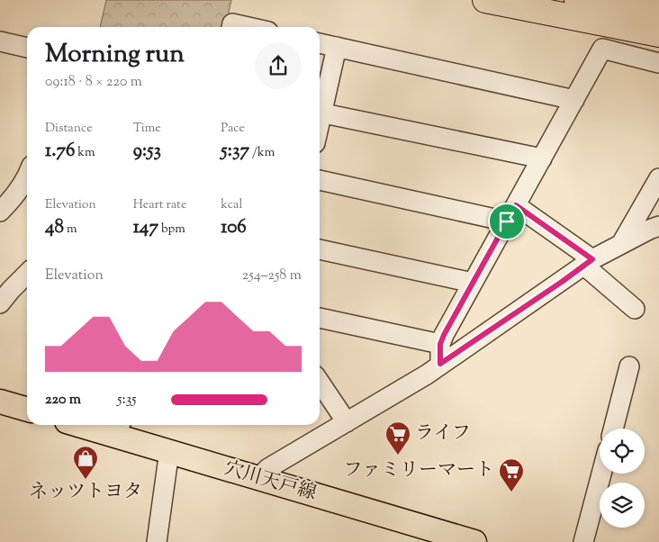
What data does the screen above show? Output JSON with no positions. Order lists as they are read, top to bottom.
{
  "streets": {
    "main road": ["穴川天戸線"]
  },
  "places": {
    "supermarket": ["ライフ", "ファミリーマート"],
    "shop": ["ネッツトヨタ"]
  },
  "page": {
    "heading": ["Morning run", "09:18 · 8 × 220 m"],
    "stats": [
      ["Distance", "1.76 km"],
      ["Time", "9:53"],
      ["Pace", "5:37 /km"],
      ["Elevation", "48 m"],
      ["Heart rate", "147 bpm"],
      ["kcal", "106"]
    ],
    "chart": ["Elevation", "254–258 m"],
    "list": [
      {
        "name": "220 m",
        "note": "5:35"
      }
    ]
  }
}
